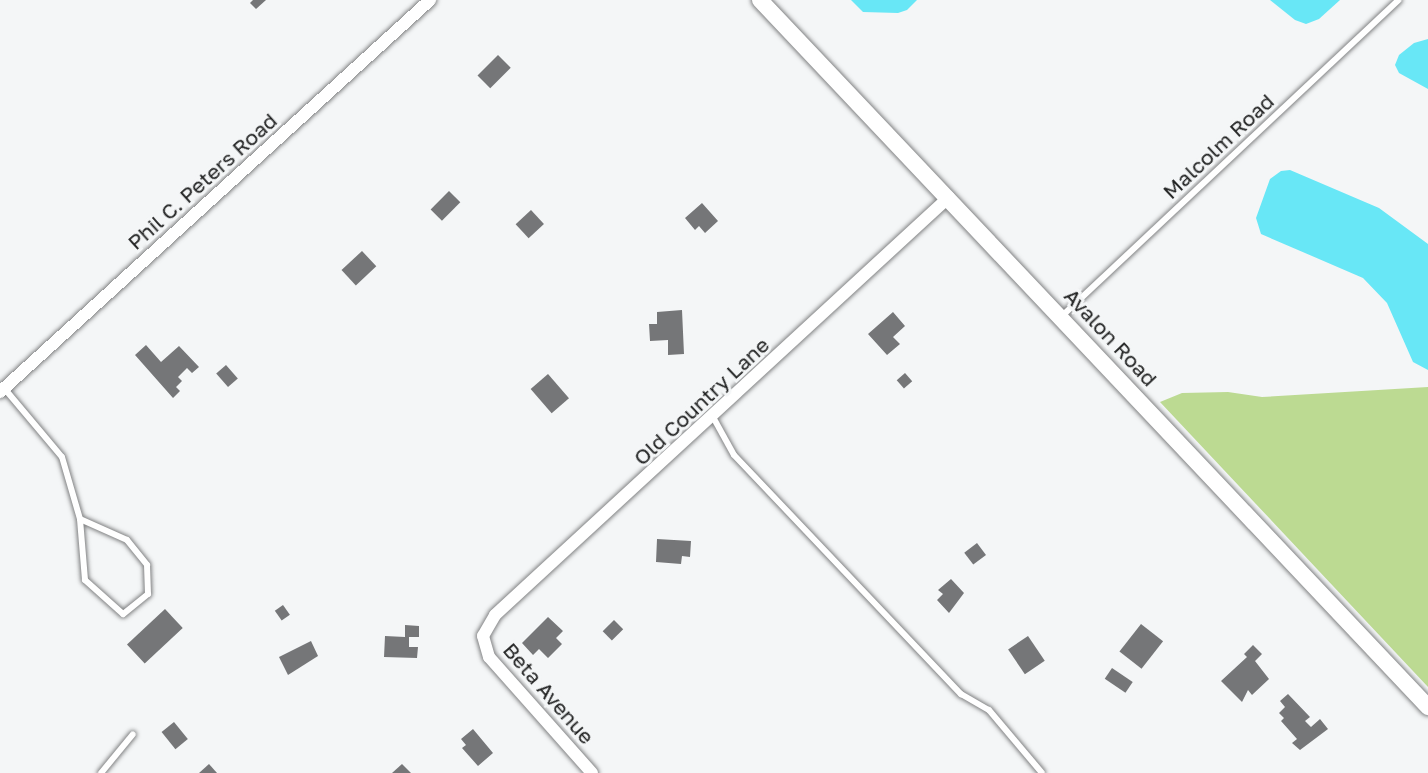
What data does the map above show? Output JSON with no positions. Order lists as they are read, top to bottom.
{
  "streets": {
    "main road": ["Avalon Road"],
    "street": ["Phil C. Peters Road", "Old Country Lane", "Beta Avenue"],
    "lane": ["Malcolm Road"]
  },
  "crossings": [
    ["Malcolm Road", "Avalon Road"],
    ["Avalon Road", "Old Country Lane"],
    ["Old Country Lane", "Beta Avenue"]
  ]
}
